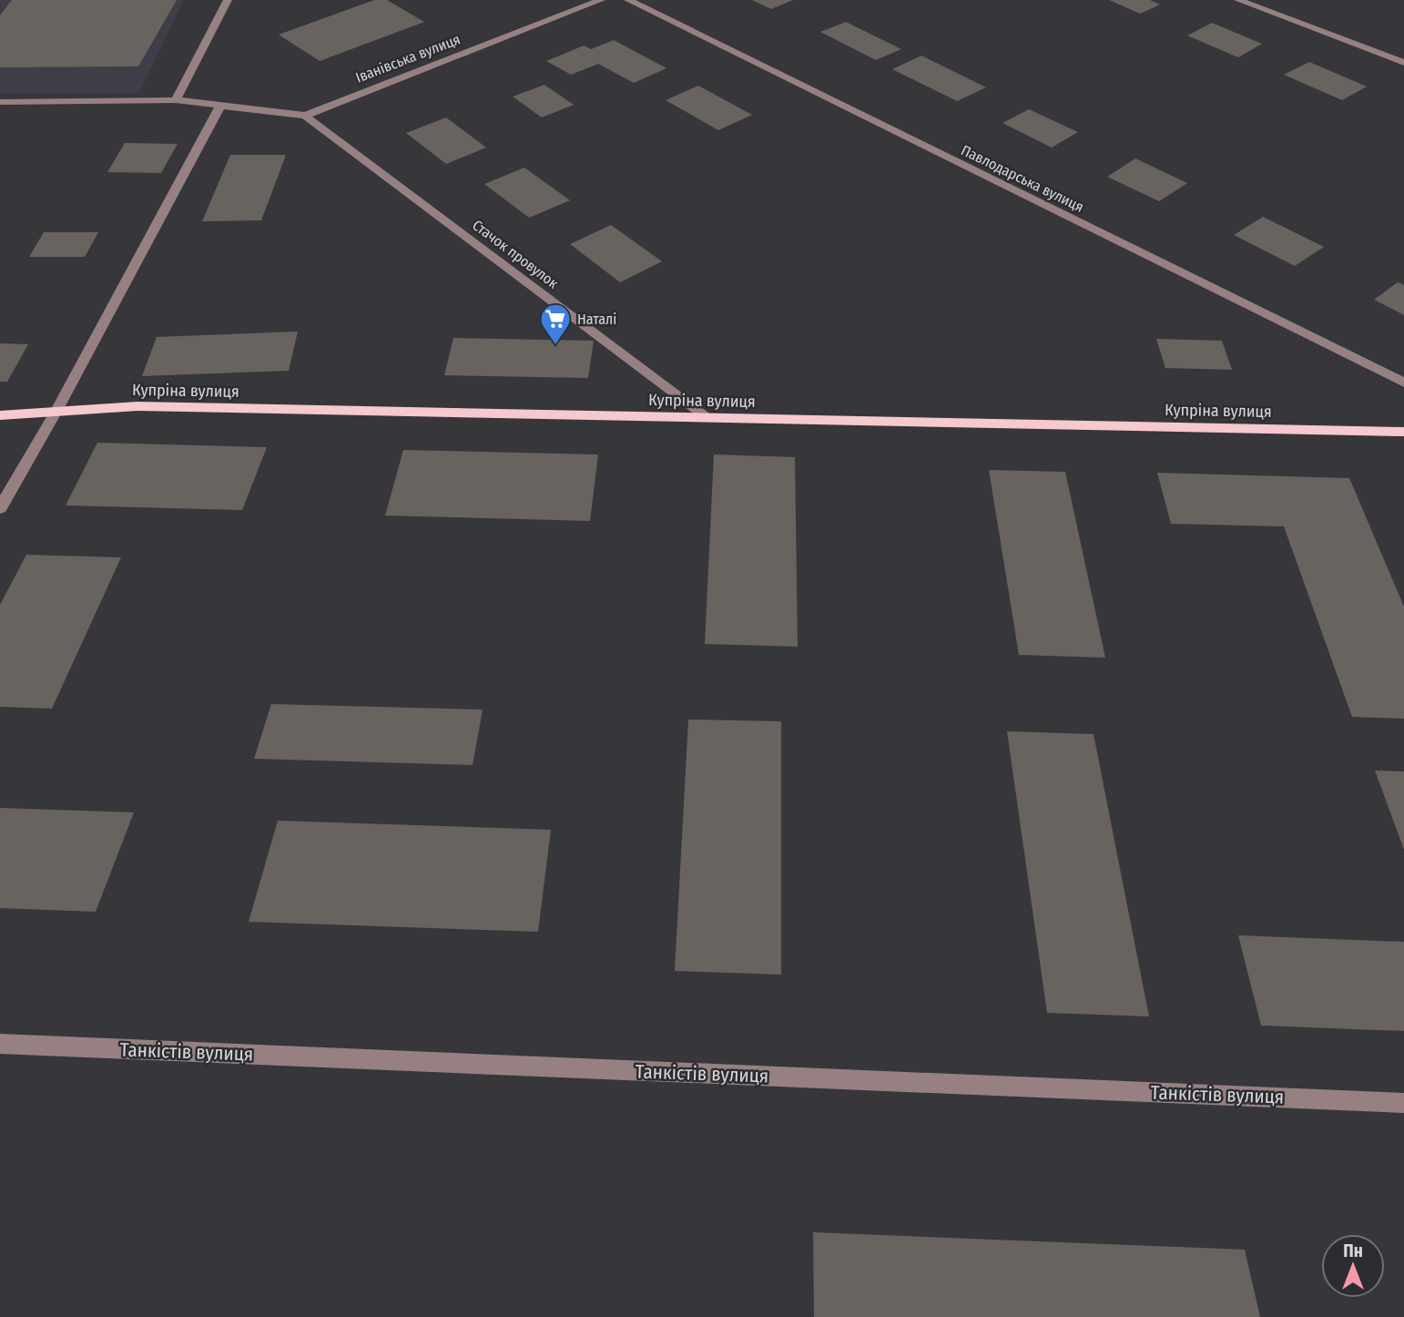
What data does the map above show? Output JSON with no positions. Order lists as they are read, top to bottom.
{
  "streets": {
    "main road": ["Купріна вулиця"],
    "street": [
      "Іванівська вулиця",
      "Павлодарська вулиця",
      "Стачок провулок",
      "Танкістів вулиця"
    ]
  },
  "crossings": [
    ["Іванівська вулиця", "Стачок провулок"],
    ["Стачок провулок", "Купріна вулиця"]
  ],
  "places": {
    "supermarket": ["Наталі"]
  },
  "north": "top"
}
